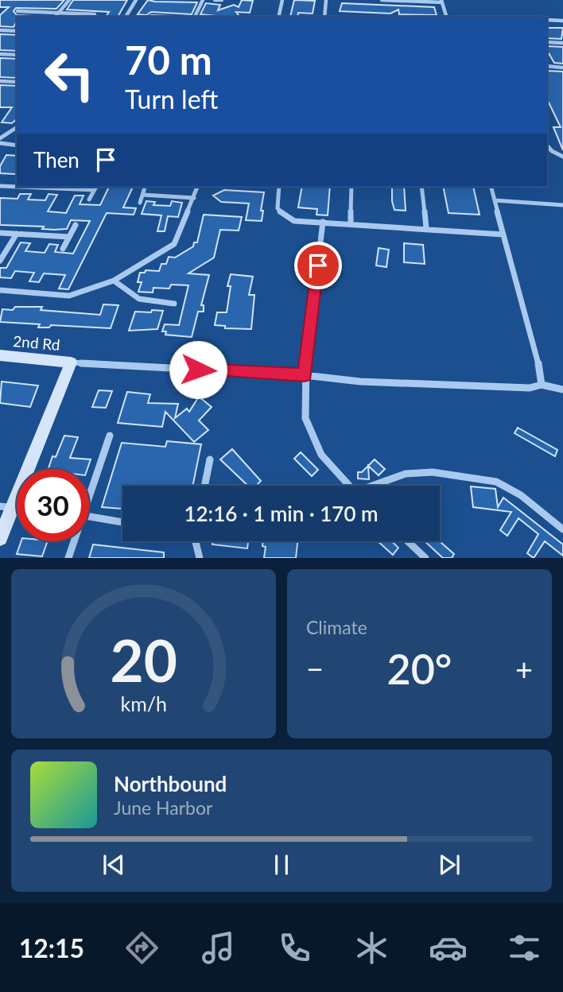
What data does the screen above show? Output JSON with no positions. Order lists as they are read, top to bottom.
{
  "streets": {
    "street": ["2nd Rd"]
  },
  "page": {
    "turn": ["70 m", "Turn left"],
    "then": "Then",
    "limit": "30",
    "trip": "12:16 · 1 min · 170 m",
    "tile": "Climate",
    "heat": ["−", "20°", "+"],
    "song": ["Northbound", "June Harbor"],
    "tabs": "12:15",
    "gauge": ["20", "km/h"]
  }
}
